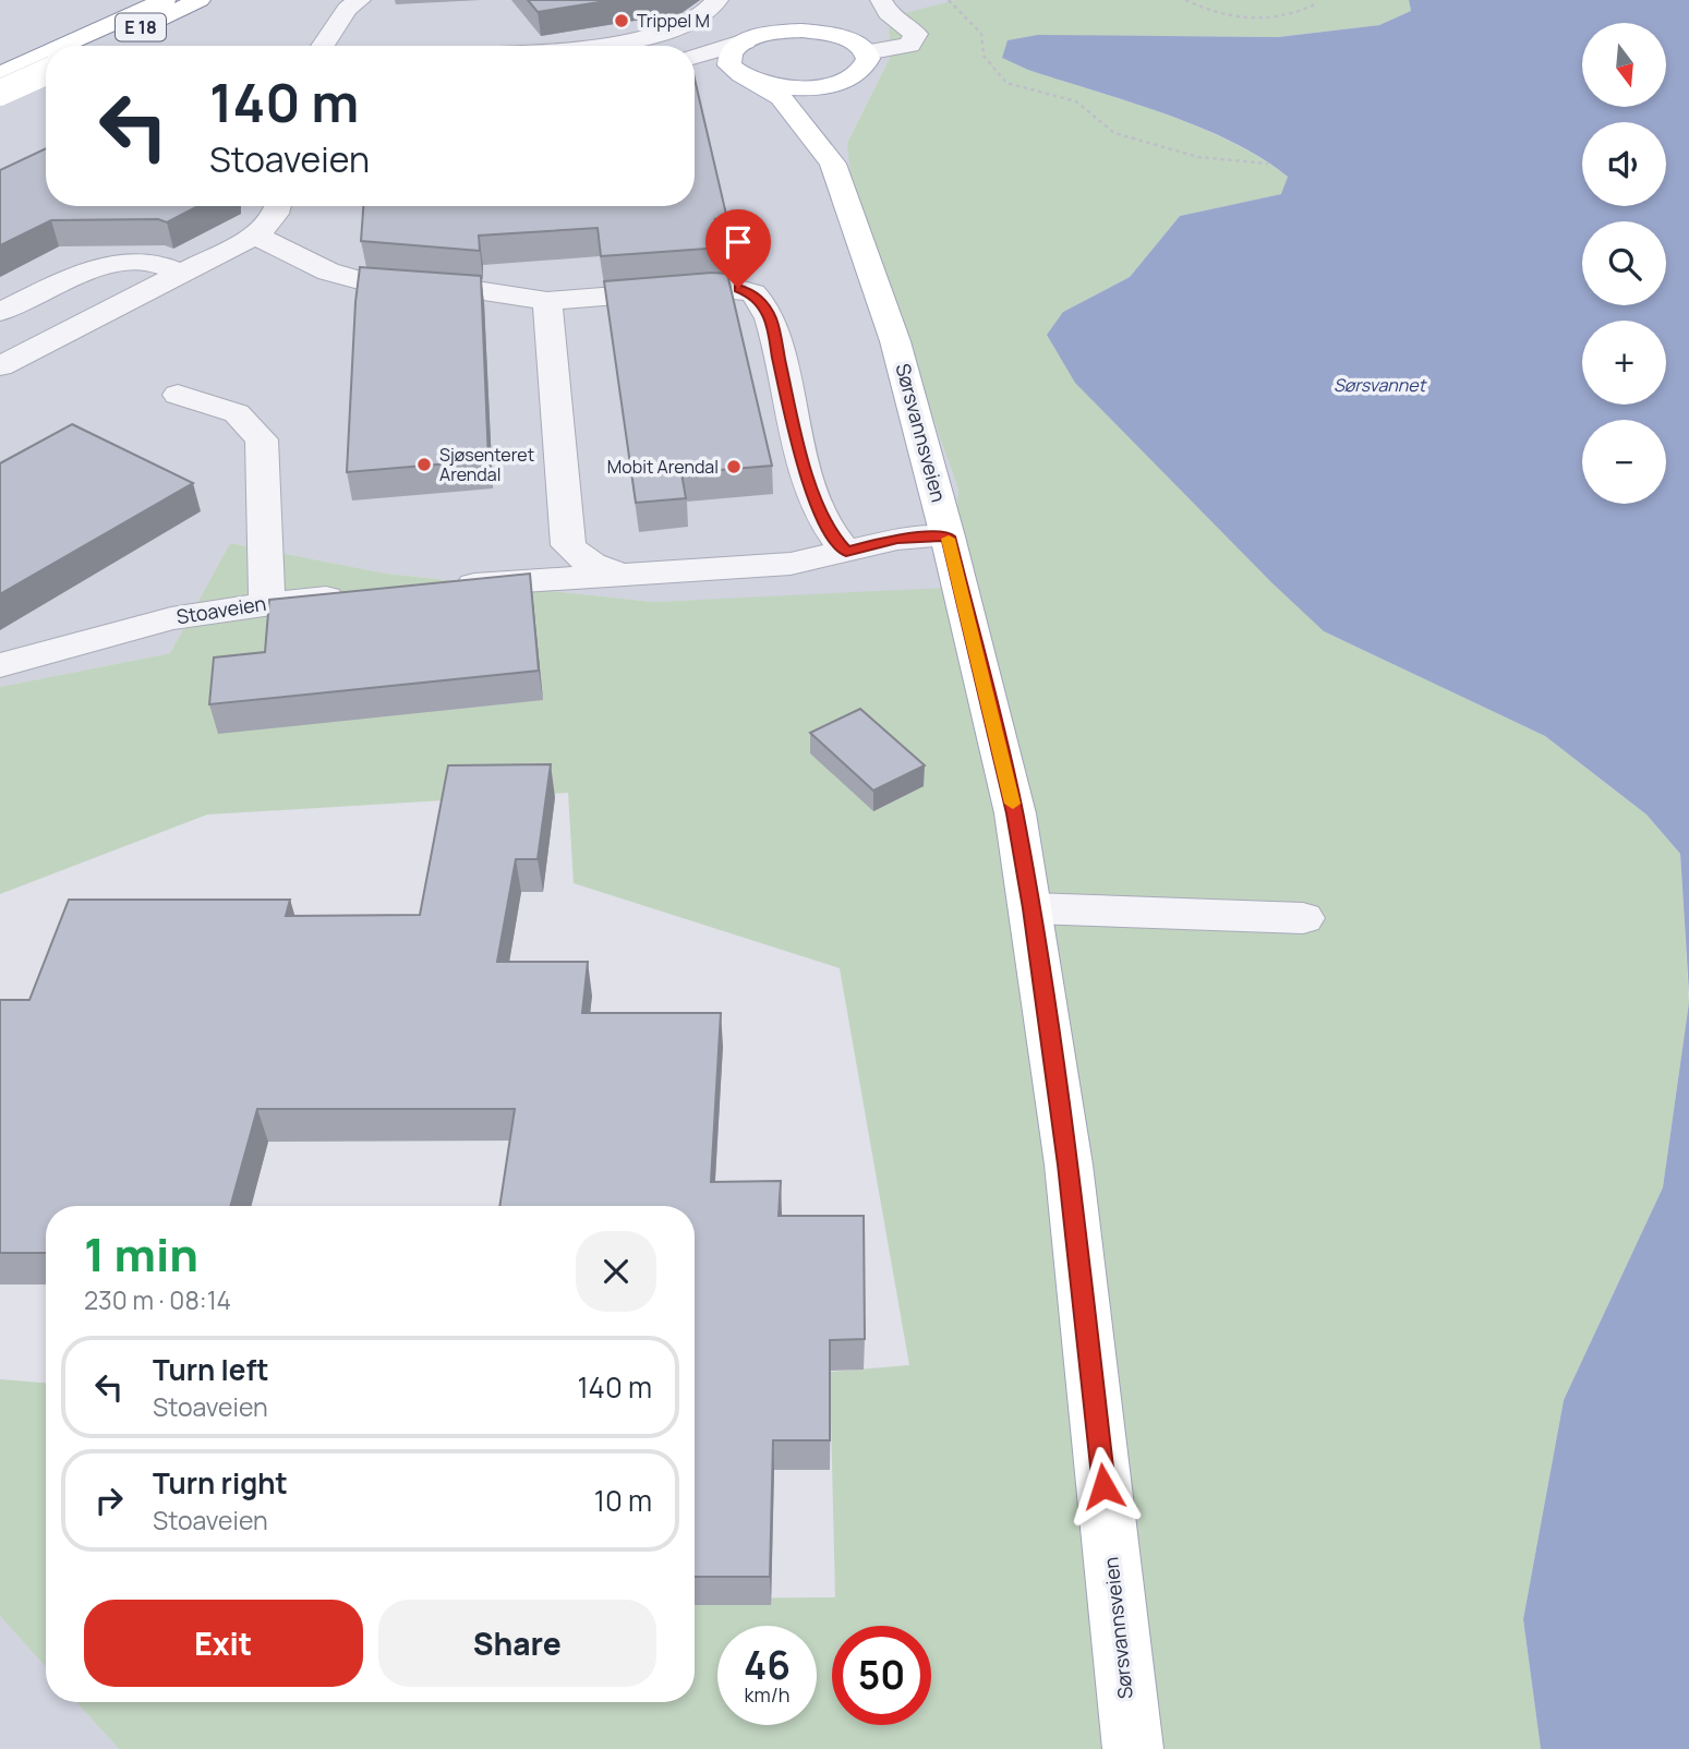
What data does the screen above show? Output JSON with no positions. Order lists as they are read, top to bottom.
{
  "streets": {
    "main road": ["E 18", "Sørsvannsveien"],
    "street": ["Stoaveien"]
  },
  "water": ["Sørsvannet"],
  "places": ["Trippel M", "Sjøsenteret Arendal", "Mobit Arendal"],
  "north": "bottom",
  "page": {
    "map_buttons": ["+", "−"],
    "turn": ["140 m", "Stoaveien"],
    "heading": ["1 min", "230 m · 08:14"],
    "list": [
      {
        "name": "Turn left",
        "note": "Stoaveien",
        "value": "140 m"
      },
      {
        "name": "Turn right",
        "note": "Stoaveien",
        "value": "10 m"
      }
    ],
    "buttons": ["Exit", "Share"],
    "speed": "46 km/h",
    "limit": "50"
  }
}
